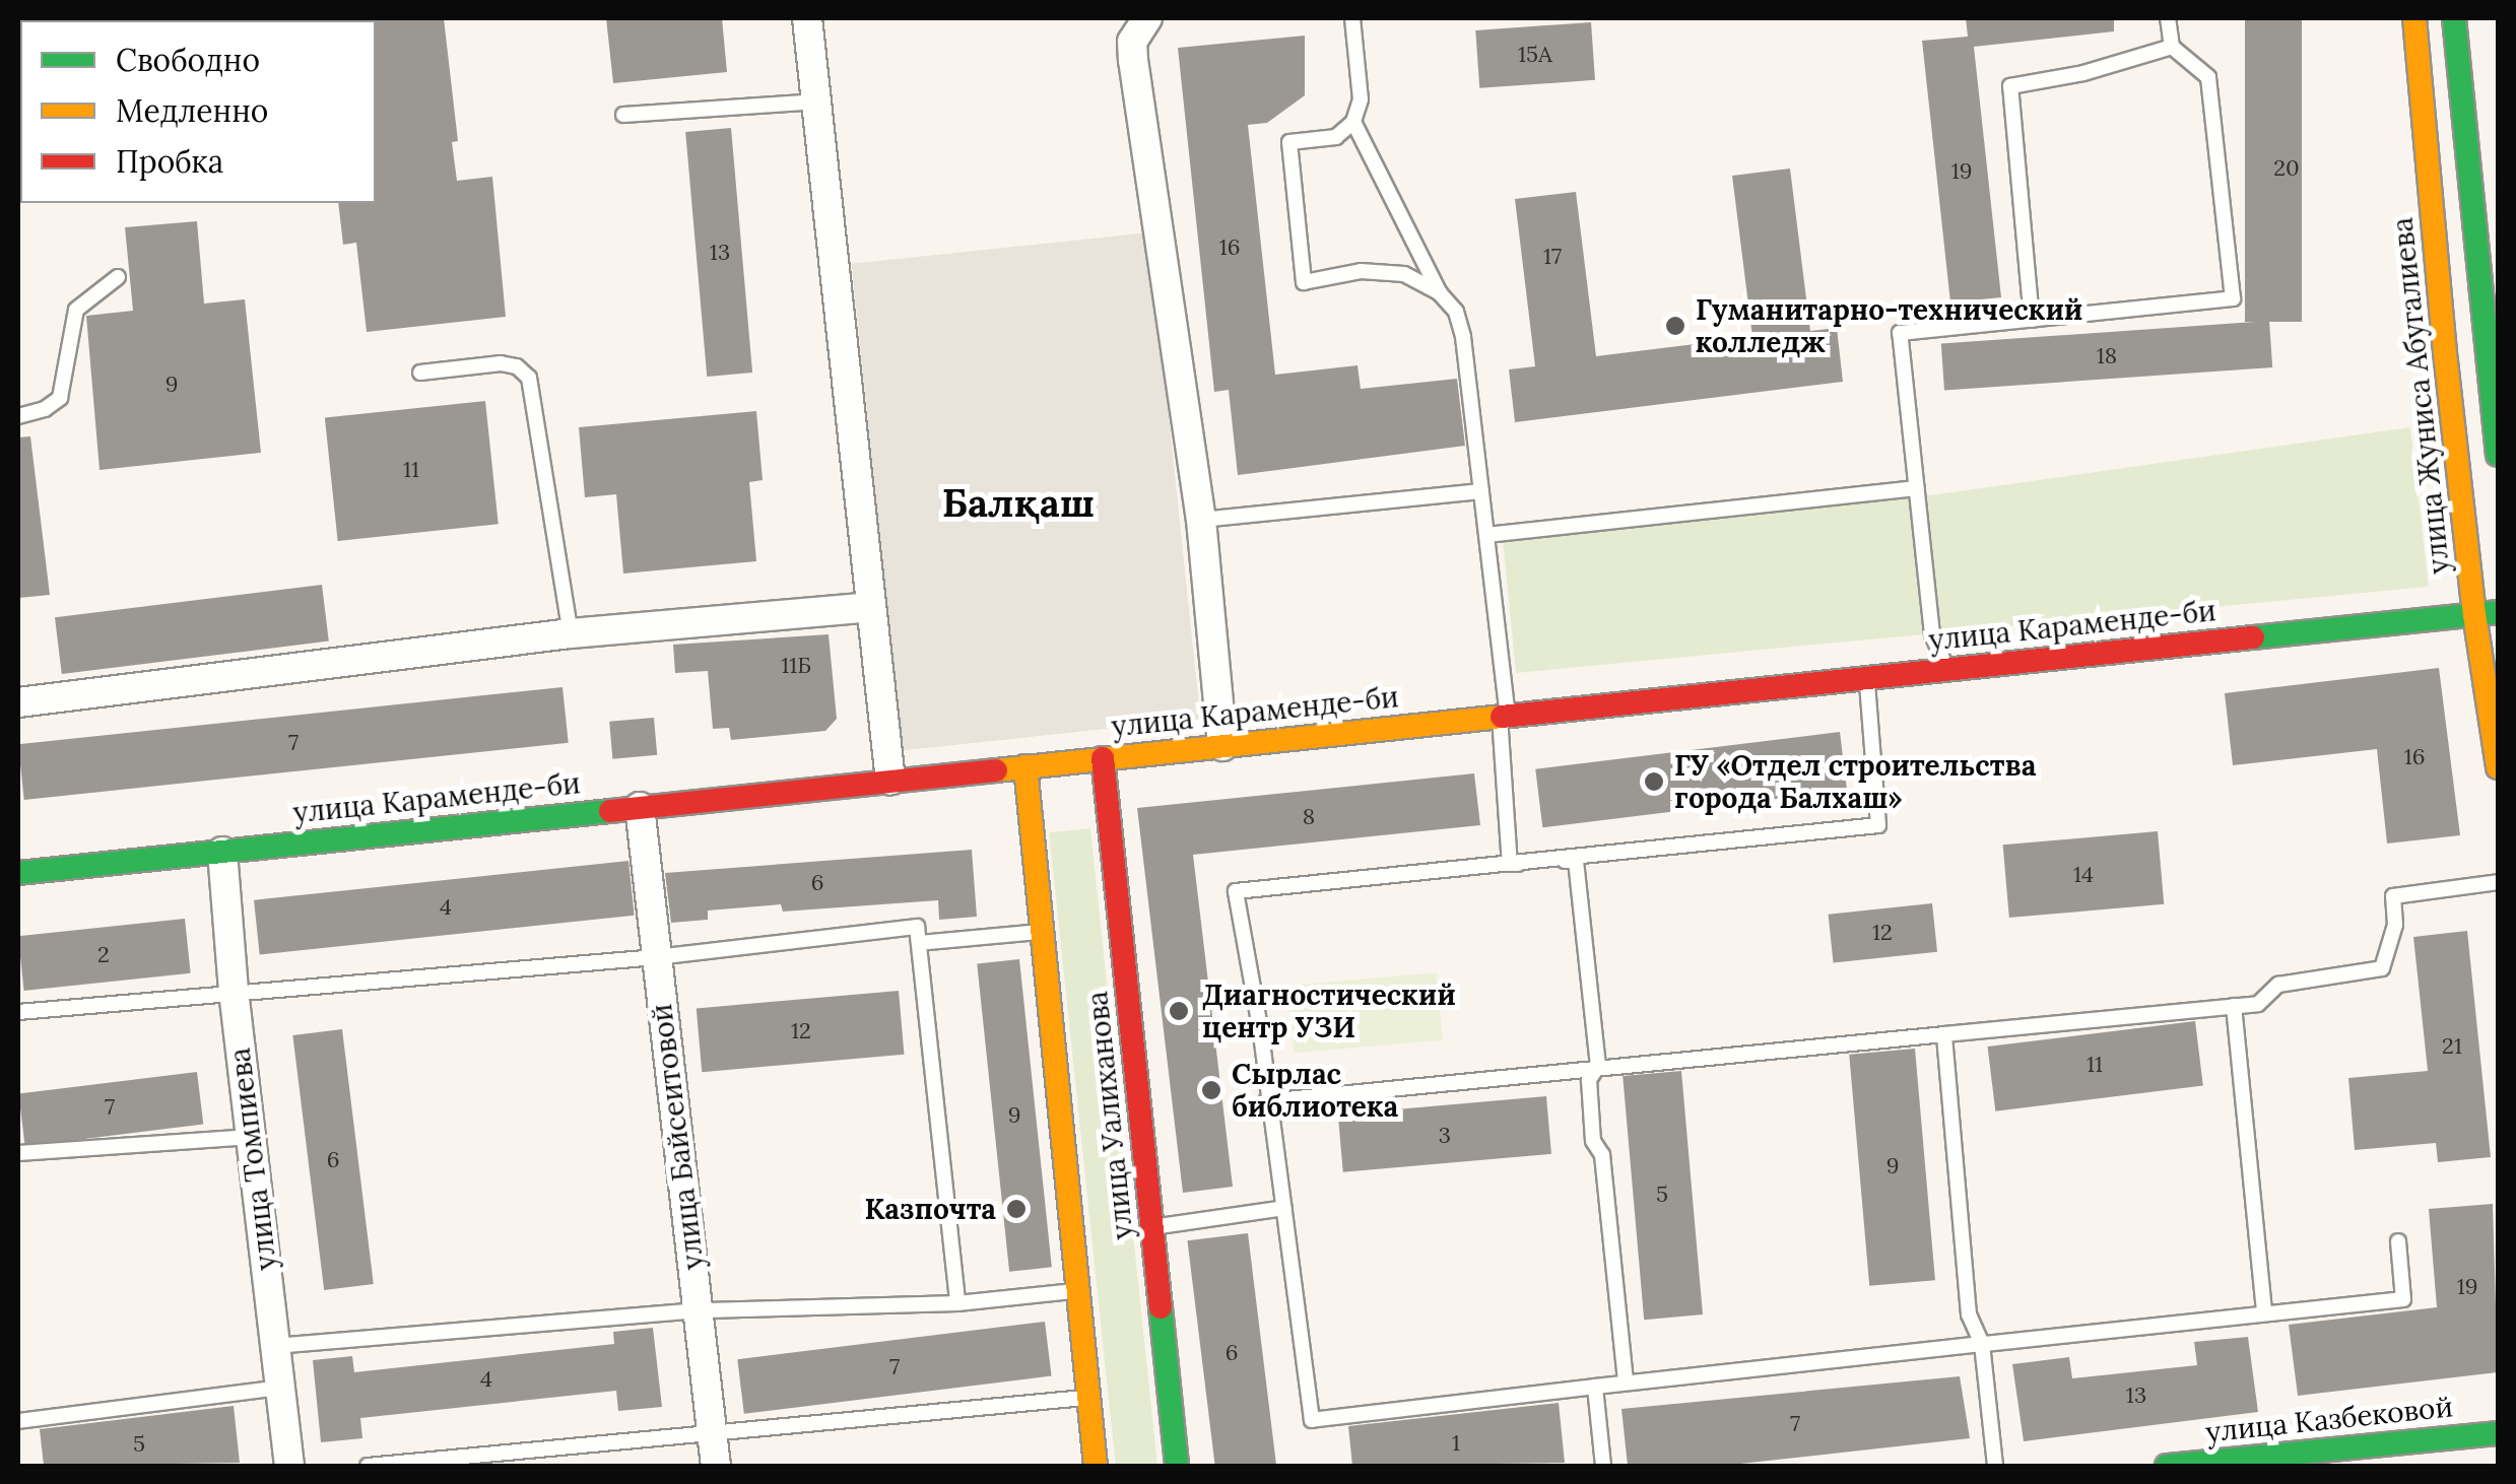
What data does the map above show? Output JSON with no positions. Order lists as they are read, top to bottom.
{
  "streets": {
    "main road": [
      "улица Жуниса Абугалиева",
      "улица Караменде-би",
      "улица Уалиханова",
      "улица Казбековой"
    ],
    "street": ["улица Байсеитовой", "улица Томпиева"]
  },
  "crossings": [
    ["улица Жуниса Абугалиева", "улица Караменде-би"],
    ["улица Караменде-би", "улица Уалиханова"],
    ["улица Караменде-би", "улица Байсеитовой"],
    ["улица Караменде-би", "улица Томпиева"]
  ],
  "districts": ["Балқаш"],
  "places": [
    "Гуманитарно-технический колледж",
    "ГУ «Отдел строительства города Балхаш»",
    "Диагностический центр УЗИ",
    "Сырлас библиотека",
    "Казпочта"
  ],
  "house_numbers": [
    "15А",
    "20",
    "19",
    "16",
    "13",
    "17",
    "18",
    "9",
    "11",
    "11Б",
    "7",
    "16",
    "8",
    "14",
    "6",
    "4",
    "12",
    "2",
    "12",
    "21",
    "11",
    "7",
    "9",
    "3",
    "6",
    "9",
    "5",
    "19",
    "6",
    "7",
    "4",
    "13",
    "7",
    "1",
    "5"
  ],
  "legend": ["Свободно", "Медленно", "Пробка"]
}
